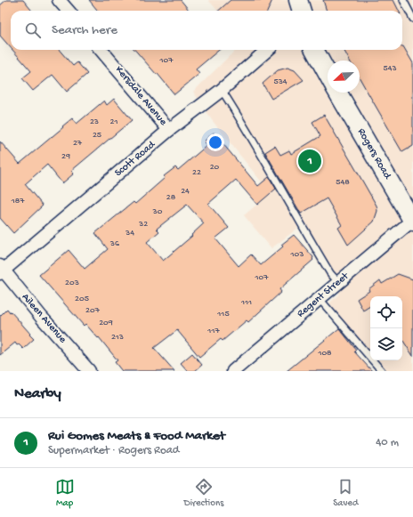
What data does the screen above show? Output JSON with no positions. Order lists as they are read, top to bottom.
{
  "streets": {
    "main road": ["Rogers Road"],
    "street": [
      "Kersdale Avenue",
      "Scott Road",
      "Regent Street",
      "Aileen Avenue"
    ]
  },
  "crossings": [
    ["Kersdale Avenue", "Scott Road"],
    ["Rogers Road", "Regent Street"],
    ["Scott Road", "Aileen Avenue"]
  ],
  "house_numbers": [
    "107",
    "543",
    "534",
    "23",
    "21",
    "25",
    "27",
    "29",
    "20",
    "22",
    "548",
    "24",
    "28",
    "187",
    "30",
    "32",
    "34",
    "36",
    "103",
    "107",
    "203",
    "205",
    "111",
    "207",
    "115",
    "209",
    "117",
    "213",
    "108"
  ],
  "north": "bottom left",
  "page": {
    "search": "Search here",
    "pins": "1",
    "heading": "Nearby",
    "list": [
      {
        "mark": "1",
        "name": "Rui Gomes Meats & Food Market",
        "note": "Supermarket · Rogers Road",
        "value": "40 m"
      }
    ],
    "nav": ["Map", "Directions", "Saved"]
  }
}
